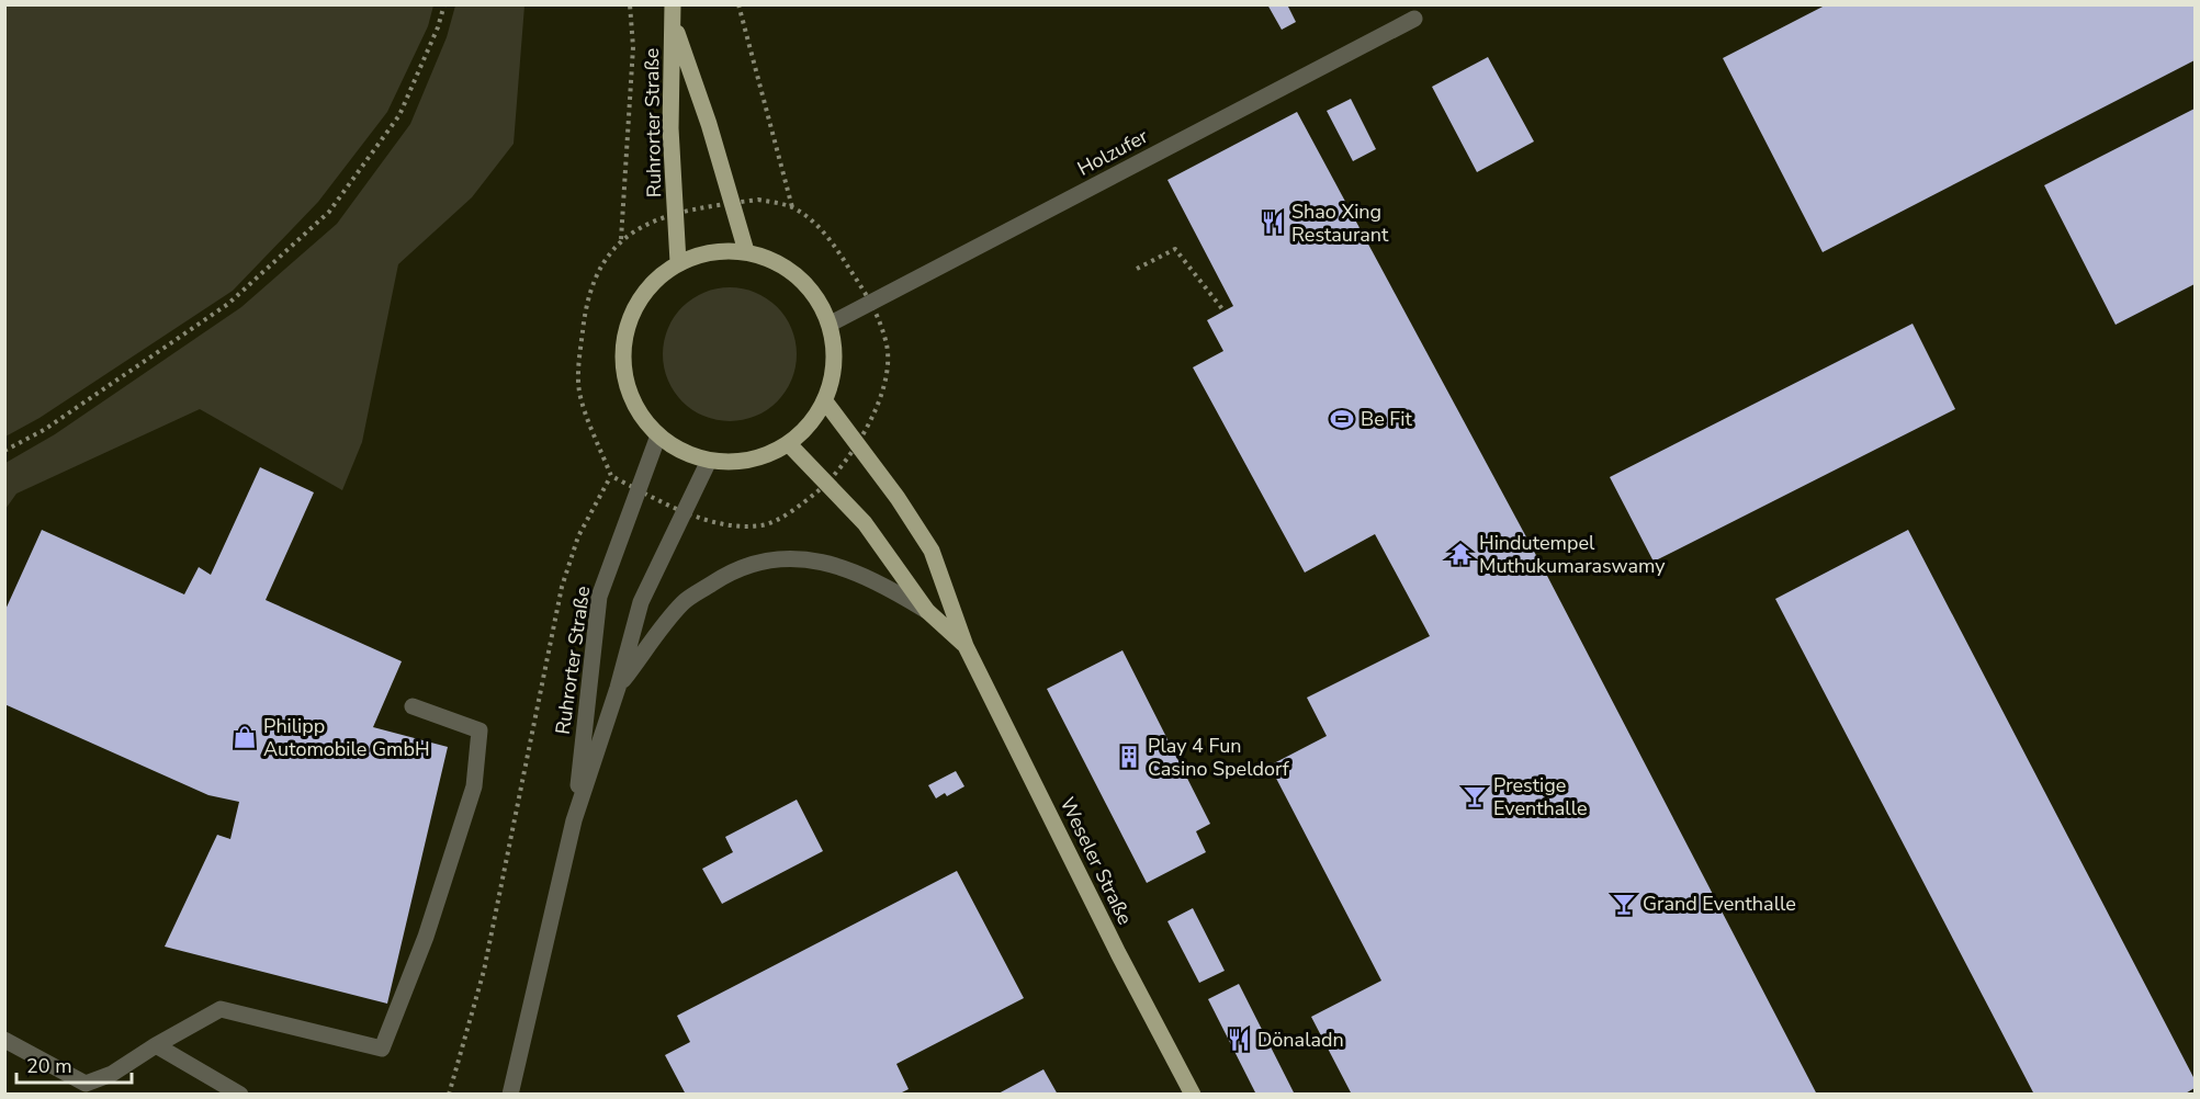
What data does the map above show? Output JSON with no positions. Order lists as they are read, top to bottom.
{
  "streets": {
    "main road": ["Ruhrorter Straße", "Weseler Straße"],
    "street": ["Holzufer"]
  },
  "crossings": [
    ["Ruhrorter Straße", "Holzufer"],
    ["Ruhrorter Straße", "Weseler Straße"],
    ["Holzufer", "Weseler Straße"]
  ],
  "places": {
    "restaurant": ["Shao Xing Restaurant", "Dönaladn"],
    "sports": ["Be Fit"],
    "temple": ["Hindutempel Muthukumaraswamy"],
    "shop": ["Philipp Automobile GmbH"],
    "building": ["Play 4 Fun Casino Speldorf"],
    "bar": ["Prestige Eventhalle", "Grand Eventhalle"]
  },
  "scale_bar": "20 m"
}
